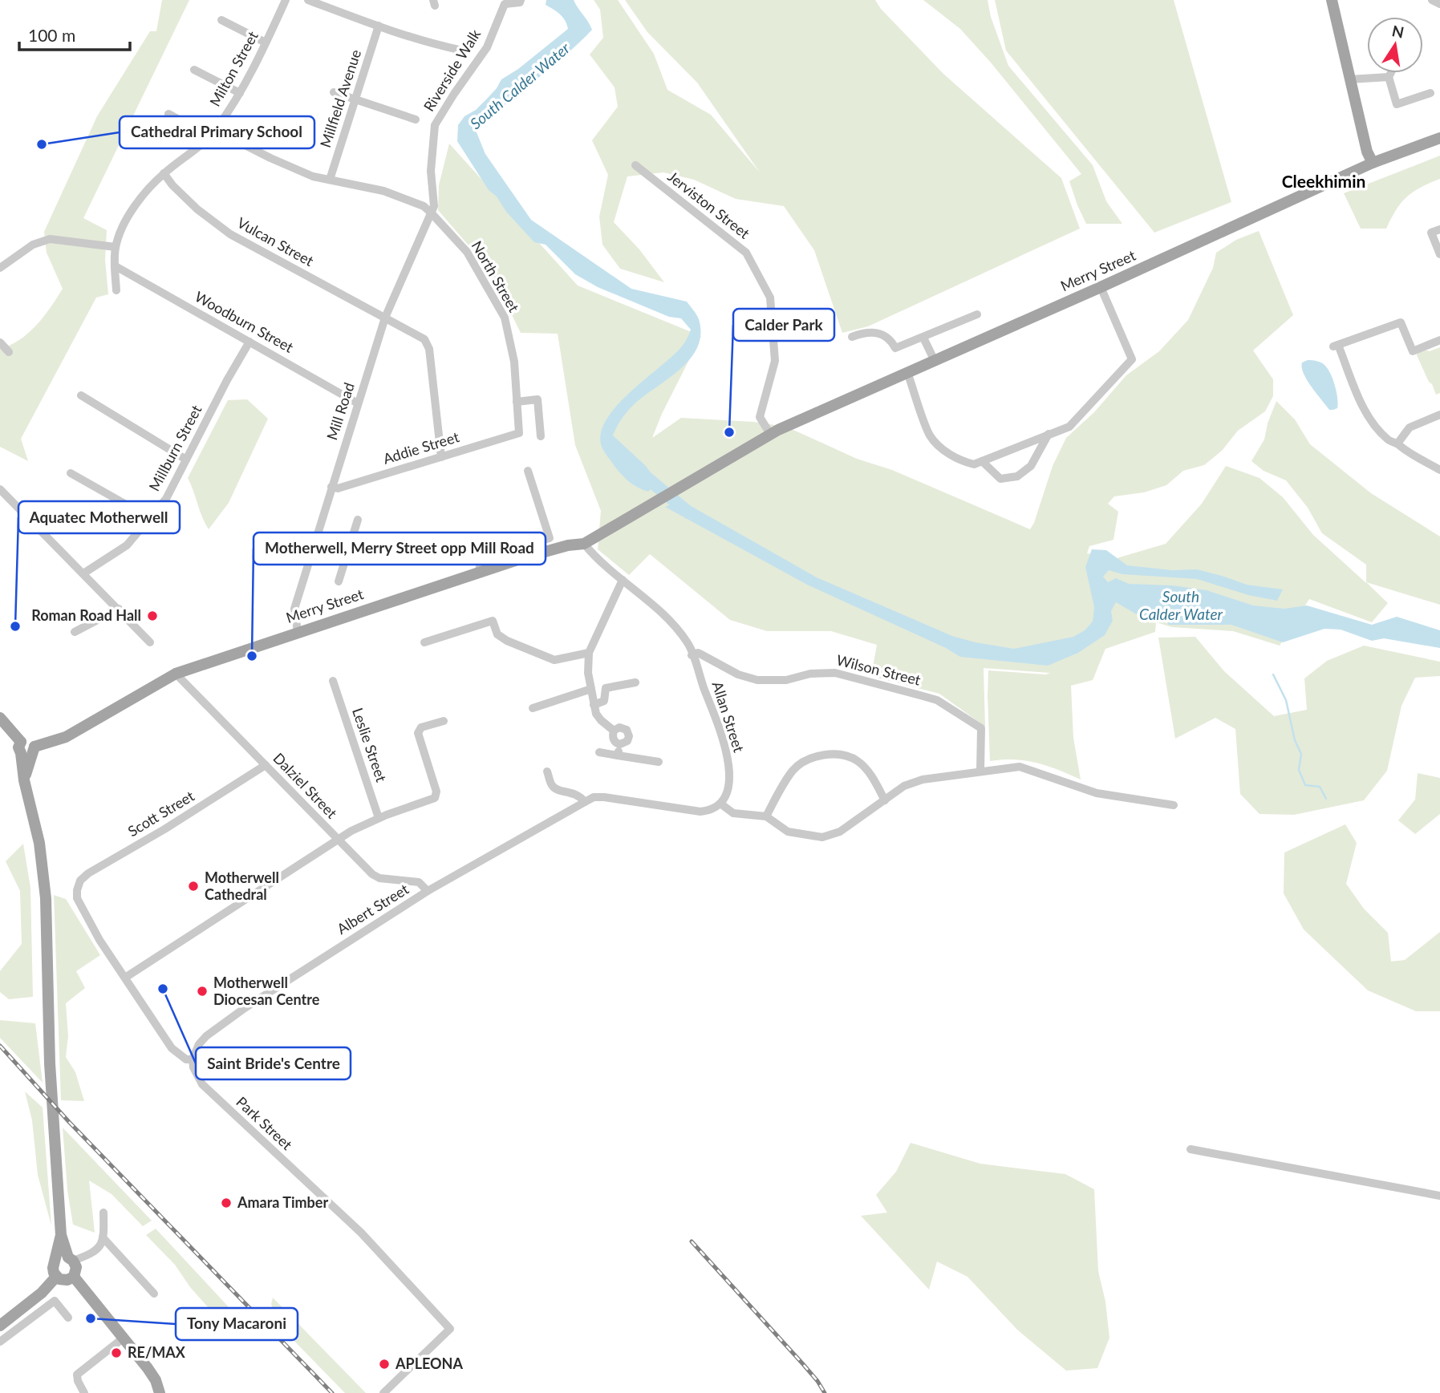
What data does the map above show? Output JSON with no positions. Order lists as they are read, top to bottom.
{
  "streets": {
    "main road": ["Merry Street"],
    "street": [
      "Milton Street",
      "Riverside Walk",
      "Millfield Avenue",
      "Jerviston Street",
      "Vulcan Street",
      "North Street",
      "Woodburn Street",
      "Mill Road",
      "Millburn Street",
      "Addie Street",
      "Wilson Street",
      "Allan Street",
      "Leslie Street",
      "Dalziel Street",
      "Scott Street",
      "Albert Street",
      "Park Street"
    ]
  },
  "crossings": [
    ["Milton Street", "Vulcan Street"],
    ["Milton Street", "North Street"],
    ["Milton Street", "Woodburn Street"],
    ["Riverside Walk", "North Street"],
    ["Riverside Walk", "Mill Road"],
    ["Millfield Avenue", "North Street"],
    ["Jerviston Street", "Merry Street"],
    ["Vulcan Street", "Mill Road"],
    ["Vulcan Street", "Addie Street"],
    ["Merry Street", "Mill Road"],
    ["Merry Street", "Allan Street"],
    ["Merry Street", "Dalziel Street"],
    ["North Street", "Mill Road"],
    ["North Street", "Addie Street"],
    ["Woodburn Street", "Mill Road"],
    ["Woodburn Street", "Millburn Street"],
    ["Mill Road", "Addie Street"],
    ["Wilson Street", "Allan Street"],
    ["Dalziel Street", "Scott Street"],
    ["Dalziel Street", "Albert Street"],
    ["Albert Street", "Park Street"]
  ],
  "districts": ["Cleekhimin"],
  "water": ["South Calder Water"],
  "places": [
    "Cathedral Primary School",
    "Calder Park",
    "Roman Road Hall",
    "Aquatec Motherwell",
    "Motherwell, Merry Street opp Mill Road",
    "Motherwell Cathedral",
    "Saint Bride's Centre",
    "Motherwell Diocesan Centre",
    "Amara Timber",
    "Tony Macaroni",
    "RE/MAX",
    "APLEONA"
  ],
  "scale_bar": "100 m",
  "north": "top"
}
